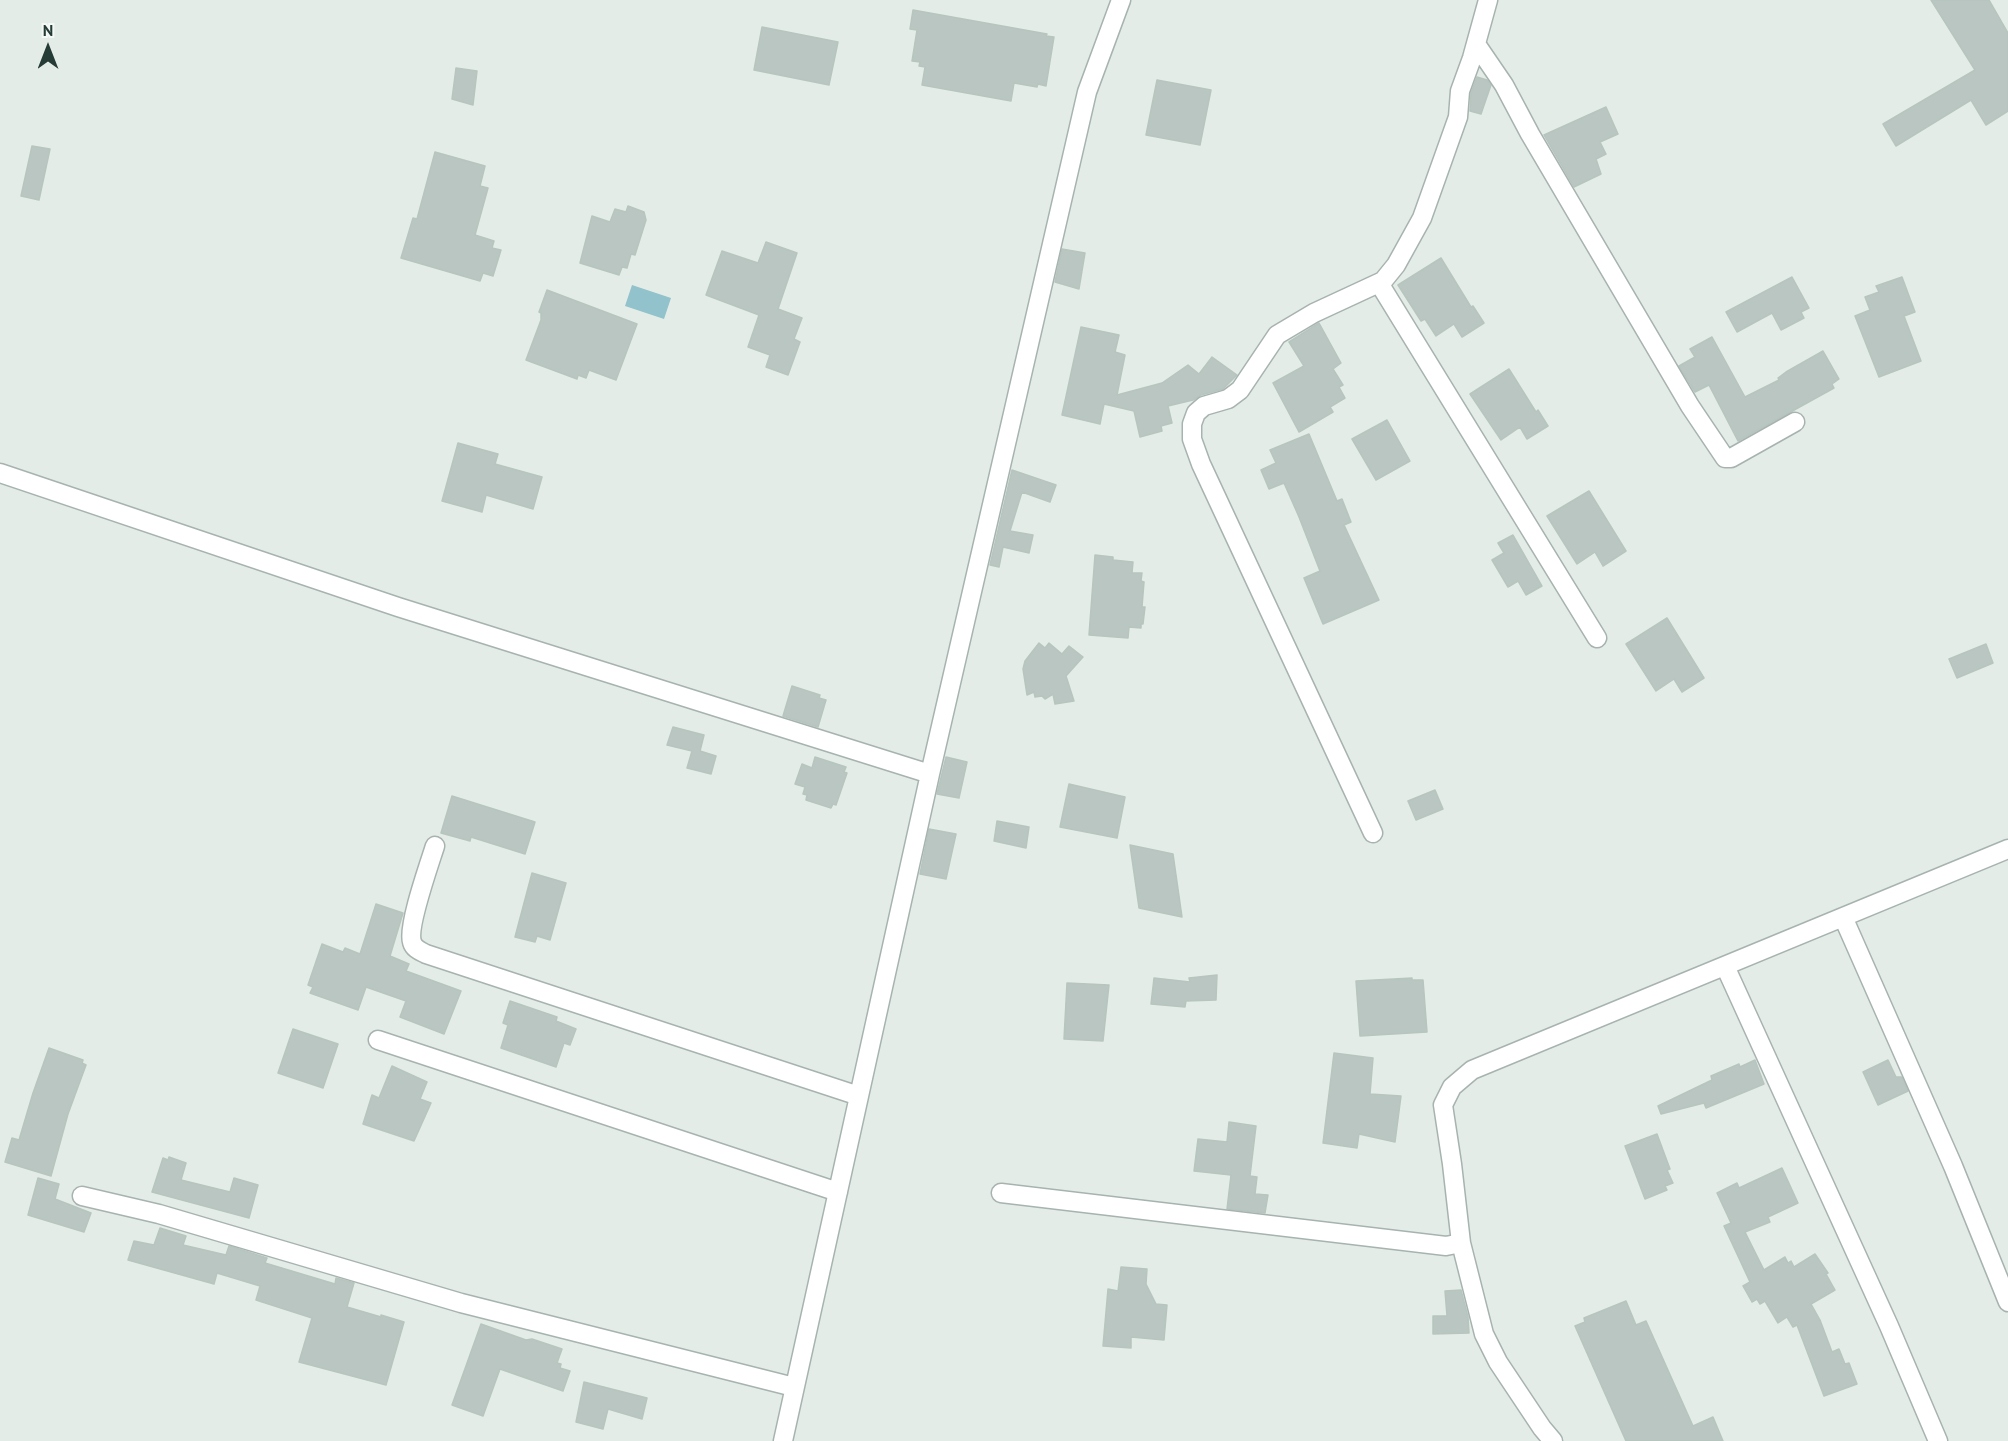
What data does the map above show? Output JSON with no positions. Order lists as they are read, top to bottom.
{
  "north": "top"
}
